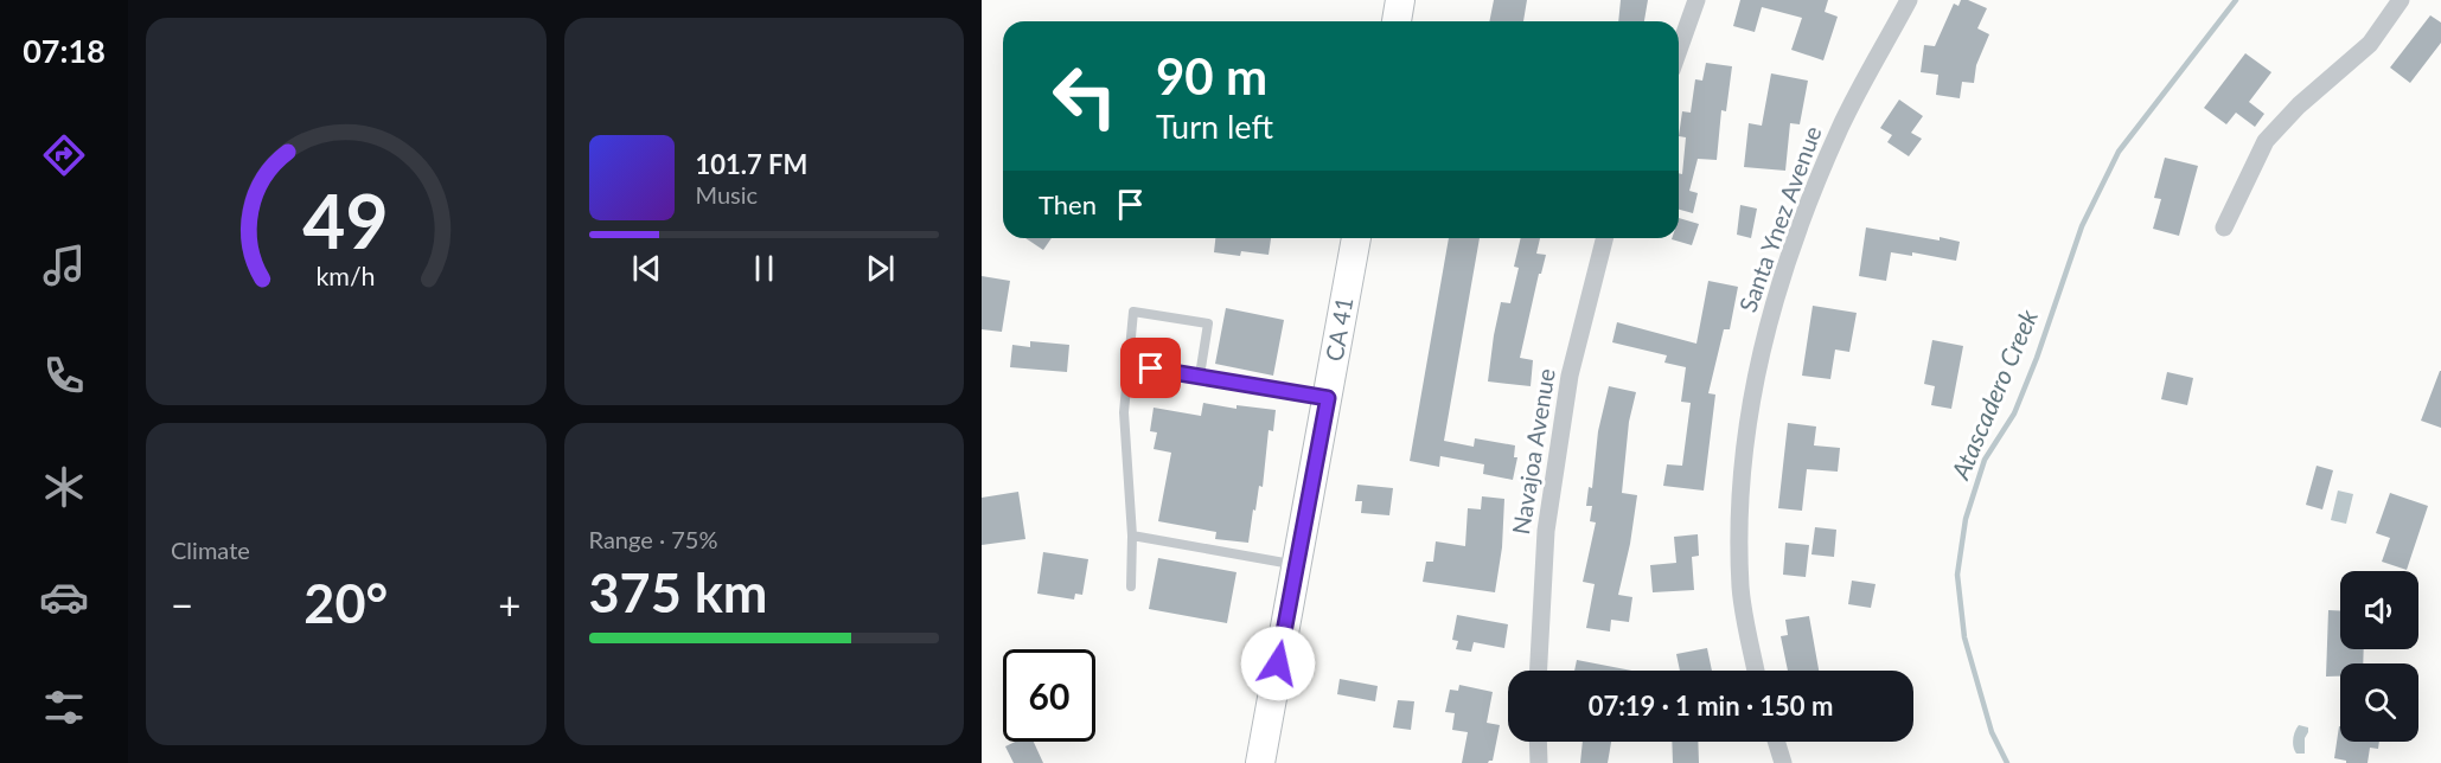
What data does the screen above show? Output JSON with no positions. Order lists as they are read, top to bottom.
{
  "streets": {
    "main road": ["CA 41"],
    "street": ["Santa Ynez Avenue", "Navajoa Avenue"]
  },
  "water": ["Atascadero Creek"],
  "page": {
    "tabs": "07:18",
    "turn": ["90 m", "Turn left"],
    "song": ["101.7 FM", "Music"],
    "then": "Then",
    "tile": [
      "Climate",
      ["Range · 75%", "375 km"]
    ],
    "heat": ["−", "20°", "+"],
    "limit": "60",
    "trip": "07:19 · 1 min · 150 m",
    "gauge": ["49", "km/h"]
  }
}
